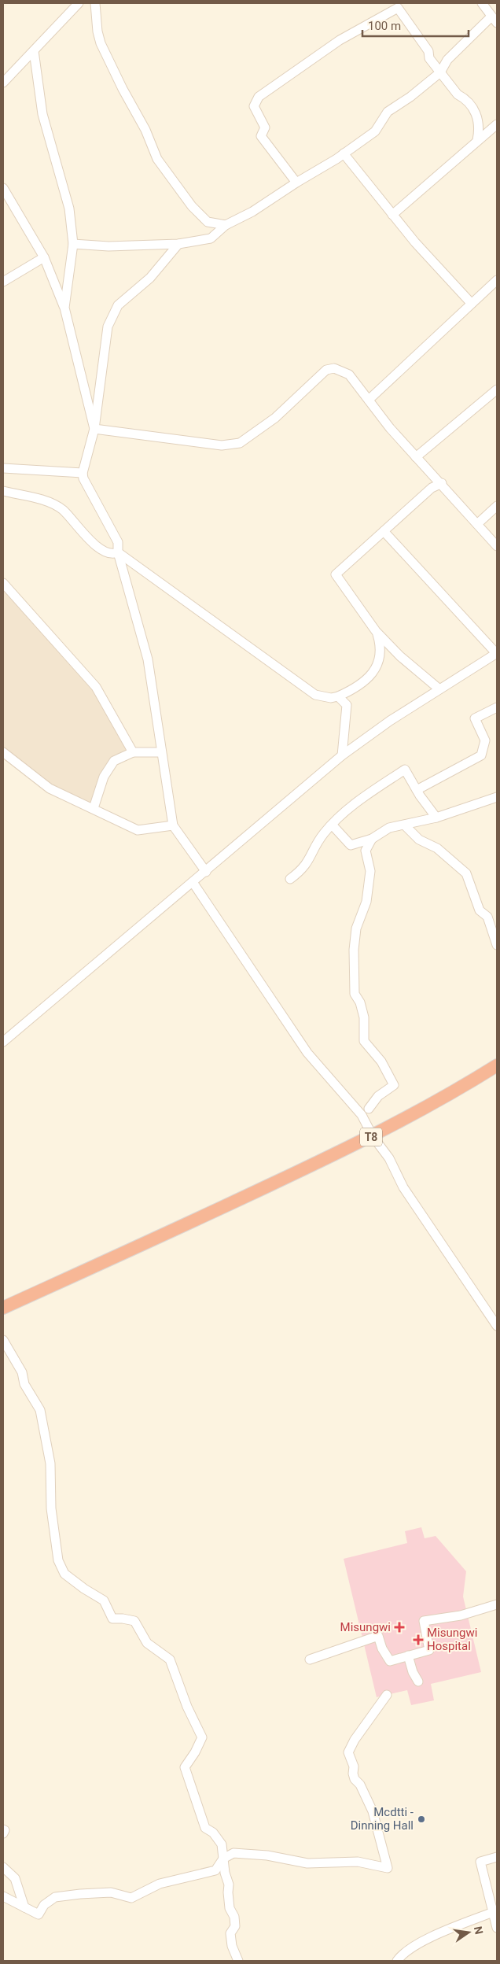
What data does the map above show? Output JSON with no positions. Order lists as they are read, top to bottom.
{
  "streets": {
    "highway": ["T8"]
  },
  "places": {
    "health": ["Misungwi", "Misungwi Hospital"],
    "other": ["Mcdtti - Dinning Hall"]
  },
  "scale_bar": "100 m",
  "north": "right"
}
